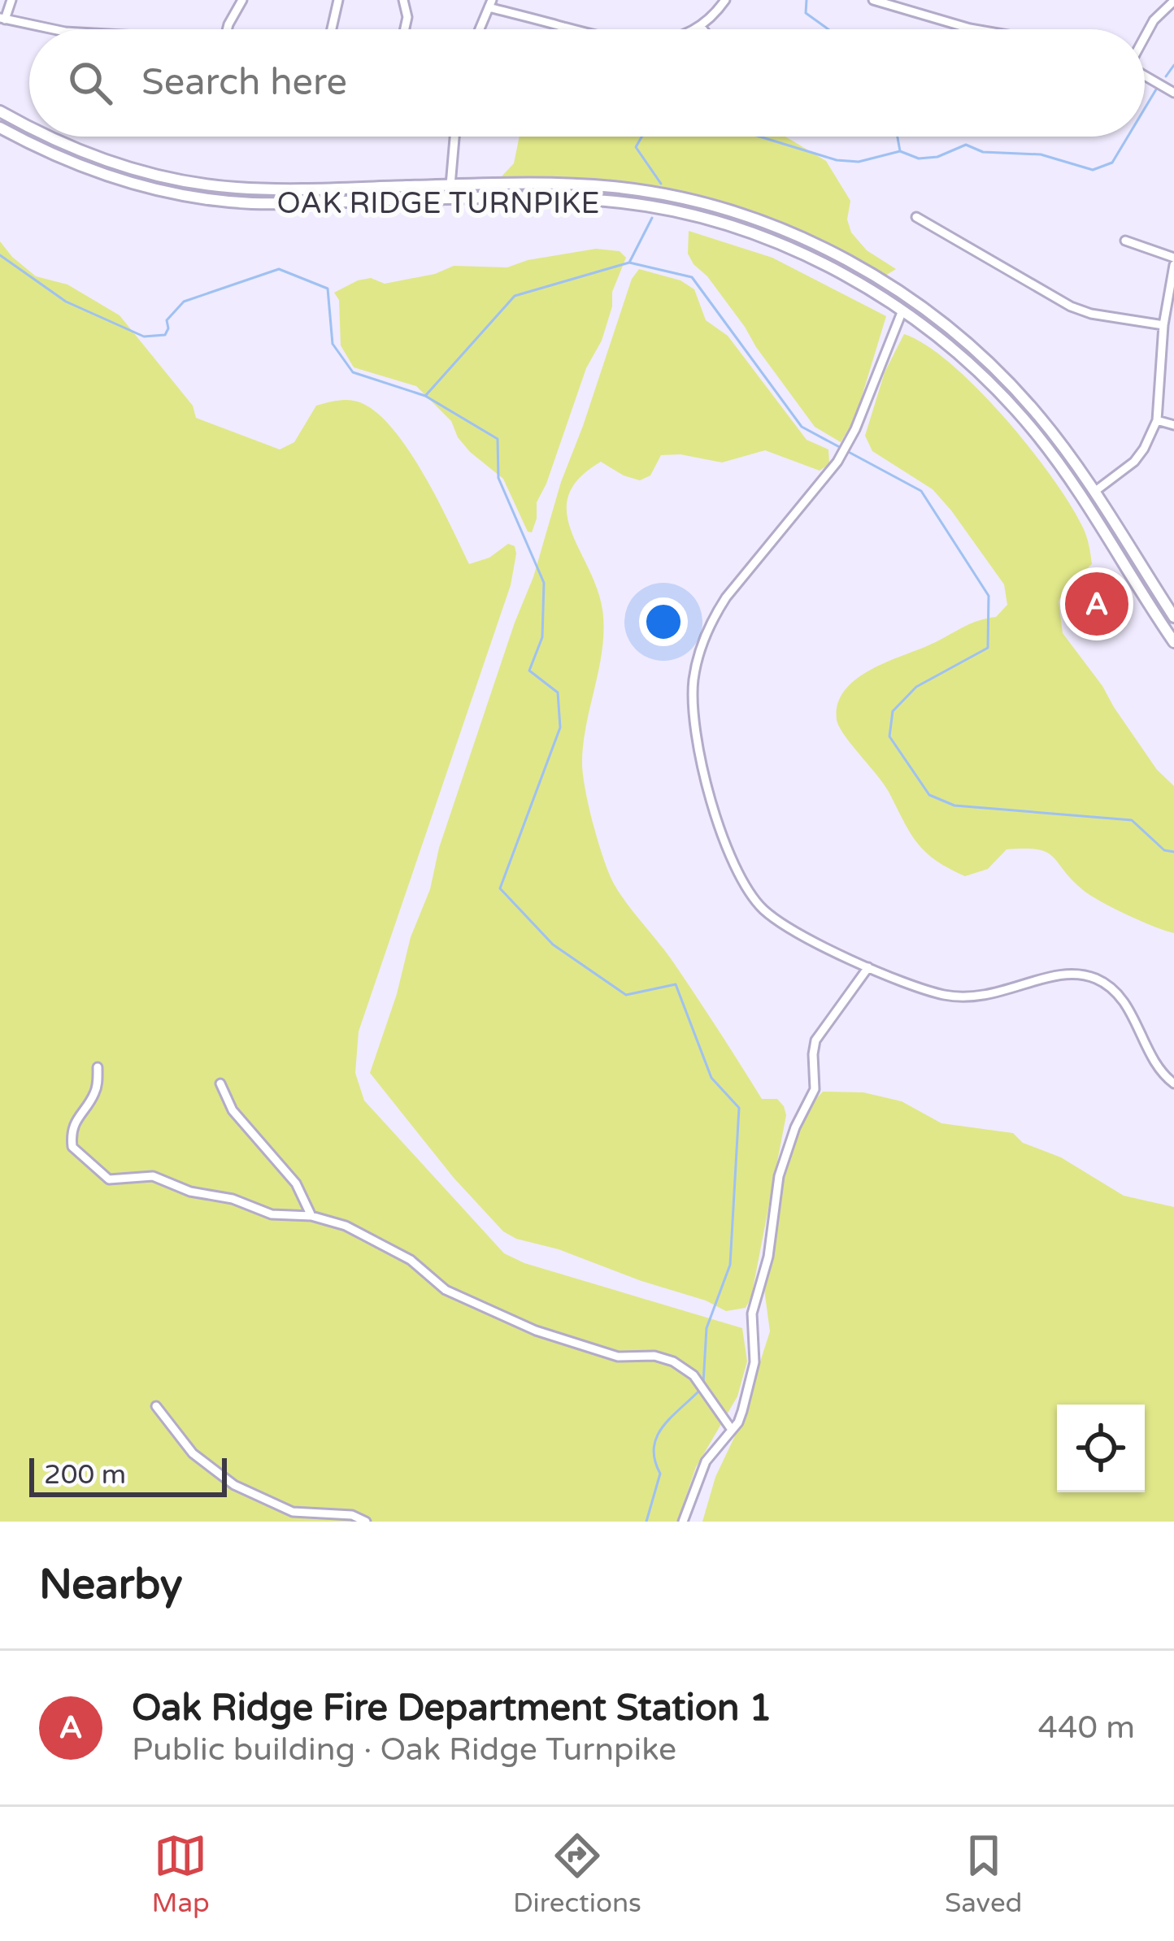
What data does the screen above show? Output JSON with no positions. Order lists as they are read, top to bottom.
{
  "streets": {
    "highway": ["OAK RIDGE TURNPIKE"]
  },
  "scale_bar": "200 m",
  "page": {
    "search": "Search here",
    "pins": "A",
    "scale": "200 m",
    "heading": "Nearby",
    "list": [
      {
        "mark": "A",
        "name": "Oak Ridge Fire Department Station 1",
        "note": "Public building · Oak Ridge Turnpike",
        "value": "440 m"
      }
    ],
    "nav": ["Map", "Directions", "Saved"]
  }
}
